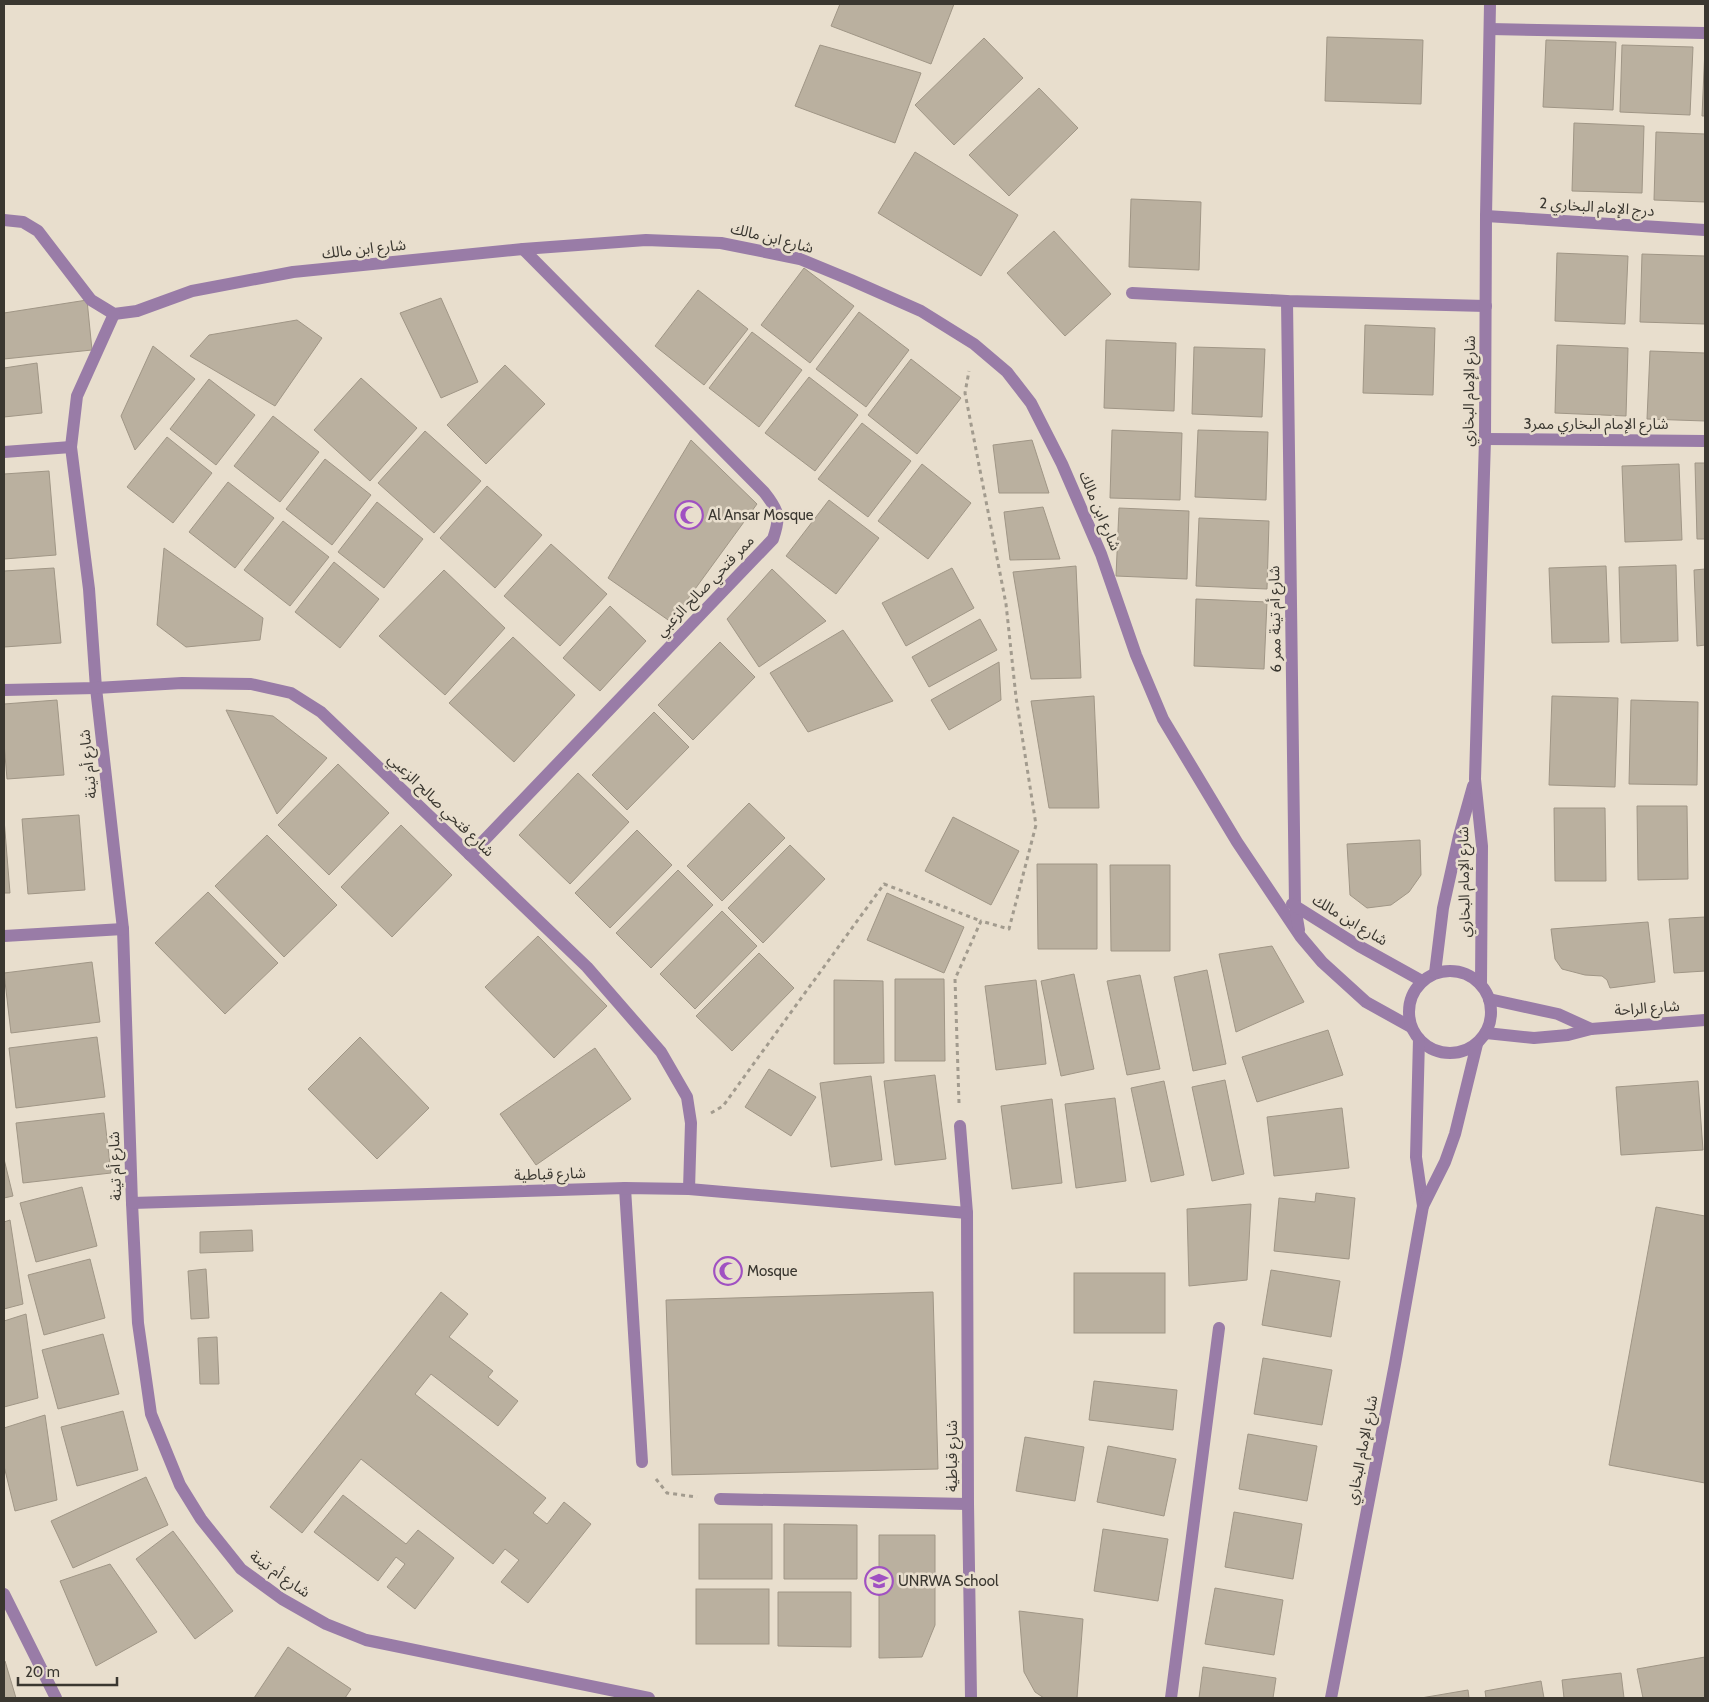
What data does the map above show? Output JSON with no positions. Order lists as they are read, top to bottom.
{
  "streets": {
    "street": [
      "درج الإمام البخاري 2",
      "شارع ابن مالك",
      "شارع الإمام البخاري",
      "شارع الإمام البخاري ممر3",
      "ممر فتحي صالح الزعبي",
      "شارع أم تينة ممر 6",
      "شارع أم تينة",
      "شارع فتحي صالح الزعبي",
      "شارع الراحة",
      "شارع قباطية"
    ]
  },
  "crossings": [
    ["درج الإمام البخاري 2", "شارع الإمام البخاري"],
    ["شارع ابن مالك", "شارع الإمام البخاري"],
    ["شارع ابن مالك", "ممر فتحي صالح الزعبي"],
    ["شارع ابن مالك", "شارع أم تينة ممر 6"],
    ["شارع ابن مالك", "شارع أم تينة"],
    ["شارع ابن مالك", "شارع الراحة"],
    ["شارع الإمام البخاري", "شارع الإمام البخاري ممر3"],
    ["شارع الإمام البخاري", "شارع الراحة"],
    ["ممر فتحي صالح الزعبي", "شارع فتحي صالح الزعبي"],
    ["شارع أم تينة", "شارع فتحي صالح الزعبي"],
    ["شارع أم تينة", "شارع قباطية"],
    ["شارع فتحي صالح الزعبي", "شارع قباطية"]
  ],
  "places": {
    "mosque": ["Al Ansar Mosque", "Mosque"],
    "school or university": ["UNRWA School"]
  },
  "scale_bar": "20 m"
}
